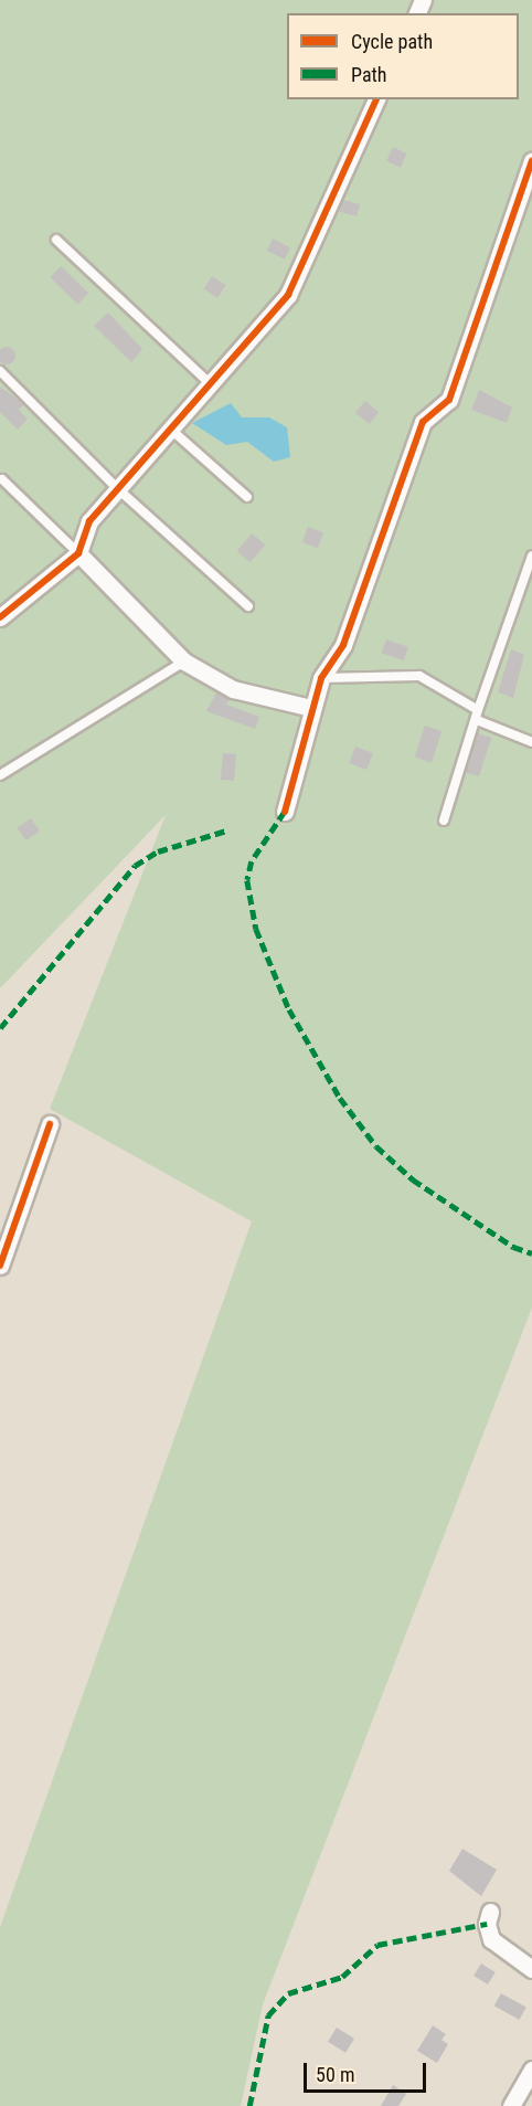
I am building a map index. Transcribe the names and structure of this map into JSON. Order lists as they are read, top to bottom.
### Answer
{
  "legend": ["Cycle path", "Path"],
  "scale_bar": "50 m"
}
